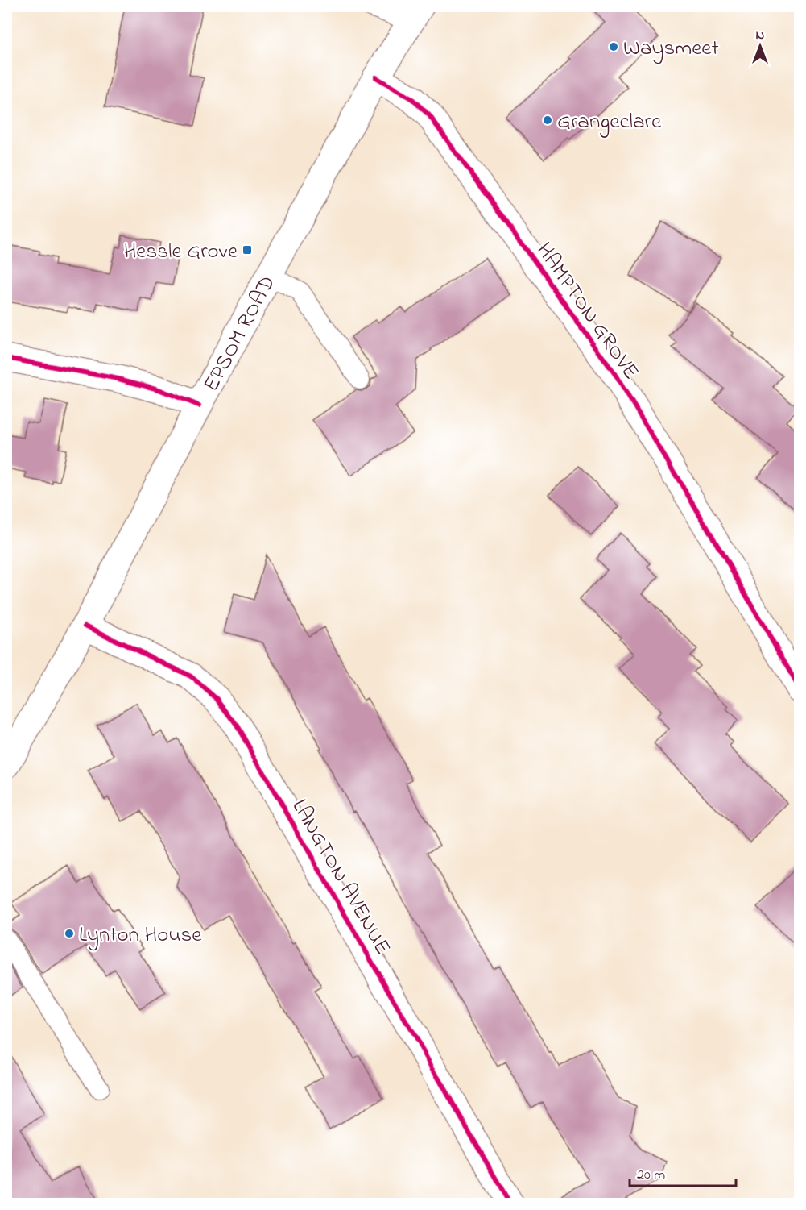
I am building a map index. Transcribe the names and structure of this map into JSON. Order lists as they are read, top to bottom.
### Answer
{
  "streets": {
    "main road": ["HAMPTON GROVE", "EPSOM ROAD", "LANGTON AVENUE"]
  },
  "crossings": [
    ["HAMPTON GROVE", "EPSOM ROAD"],
    ["EPSOM ROAD", "LANGTON AVENUE"]
  ],
  "places": {
    "other": ["Waysmeet", "Grangeclare", "Lynton House"],
    "transit": ["Hessle Grove"]
  },
  "scale_bar": "20 m",
  "north": "top"
}
